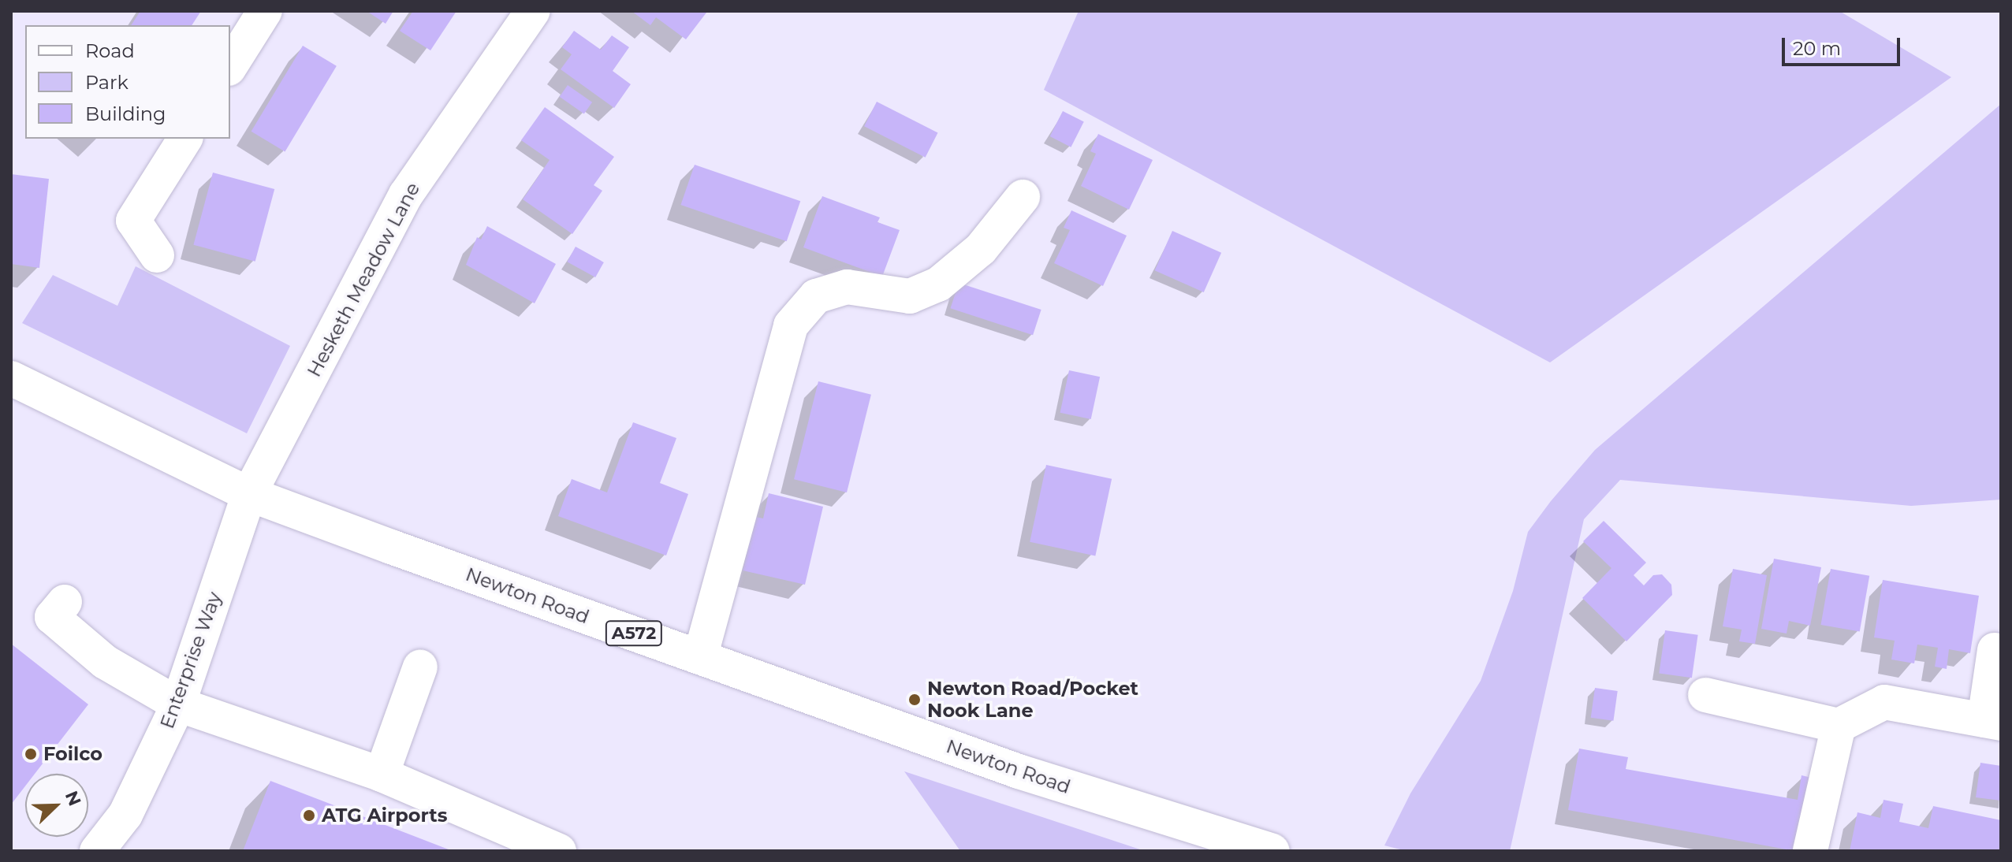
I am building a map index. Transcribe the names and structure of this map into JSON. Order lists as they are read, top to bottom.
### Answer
{
  "streets": {
    "street": [
      "Hesketh Meadow Lane",
      "Newton Road",
      "A572",
      "Enterprise Way"
    ]
  },
  "crossings": [
    ["Hesketh Meadow Lane", "Newton Road"],
    ["Hesketh Meadow Lane", "Enterprise Way"],
    ["Newton Road", "Enterprise Way"]
  ],
  "places": ["Newton Road/Pocket Nook Lane", "Foilco", "ATG Airports"],
  "legend": ["Road", "Park", "Building"],
  "scale_bar": "20 m",
  "north": "top right"
}
